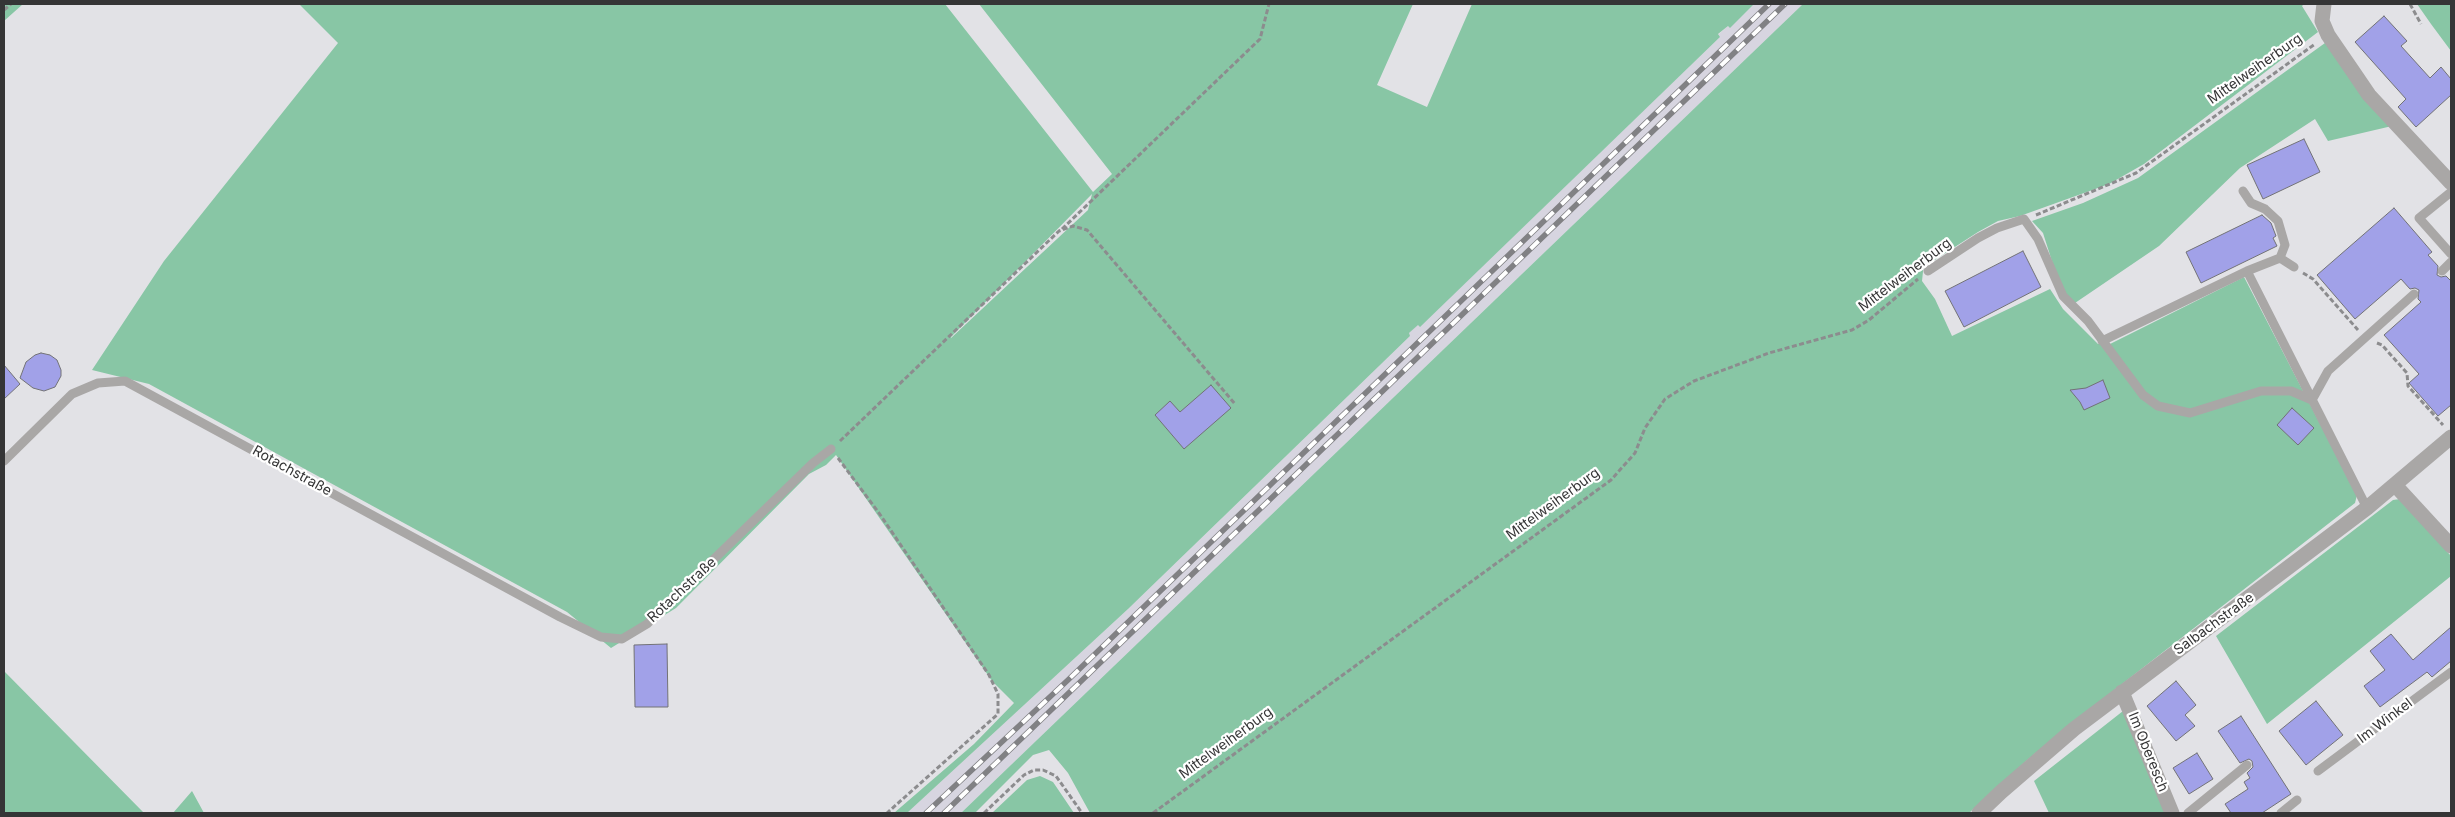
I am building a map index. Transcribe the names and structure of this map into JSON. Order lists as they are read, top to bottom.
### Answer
{
  "streets": {
    "street": ["Salbachstraße", "Im Oberesch"],
    "lane": ["Mittelweiherburg", "Rotachstraße", "Im Winkel"]
  },
  "crossings": [
    ["Salbachstraße", "Im Oberesch"]
  ]
}
